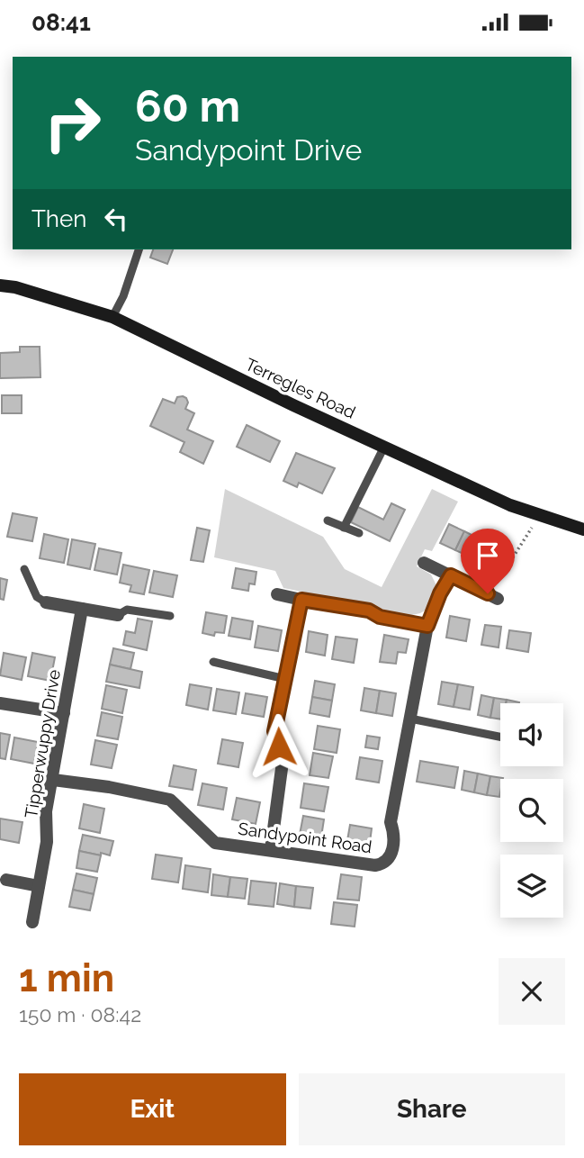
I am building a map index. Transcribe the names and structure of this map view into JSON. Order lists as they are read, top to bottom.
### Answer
{
  "streets": {
    "street": ["Terregles Road", "Tipperwuppy Drive", "Sandypoint Road"]
  },
  "crossings": [
    ["Tipperwuppy Drive", "Sandypoint Road"]
  ],
  "page": {
    "status": "08:41",
    "turn": ["60 m", "Sandypoint Drive"],
    "then": "Then",
    "heading": ["1 min", "150 m · 08:42"],
    "buttons": ["Exit", "Share"]
  }
}
